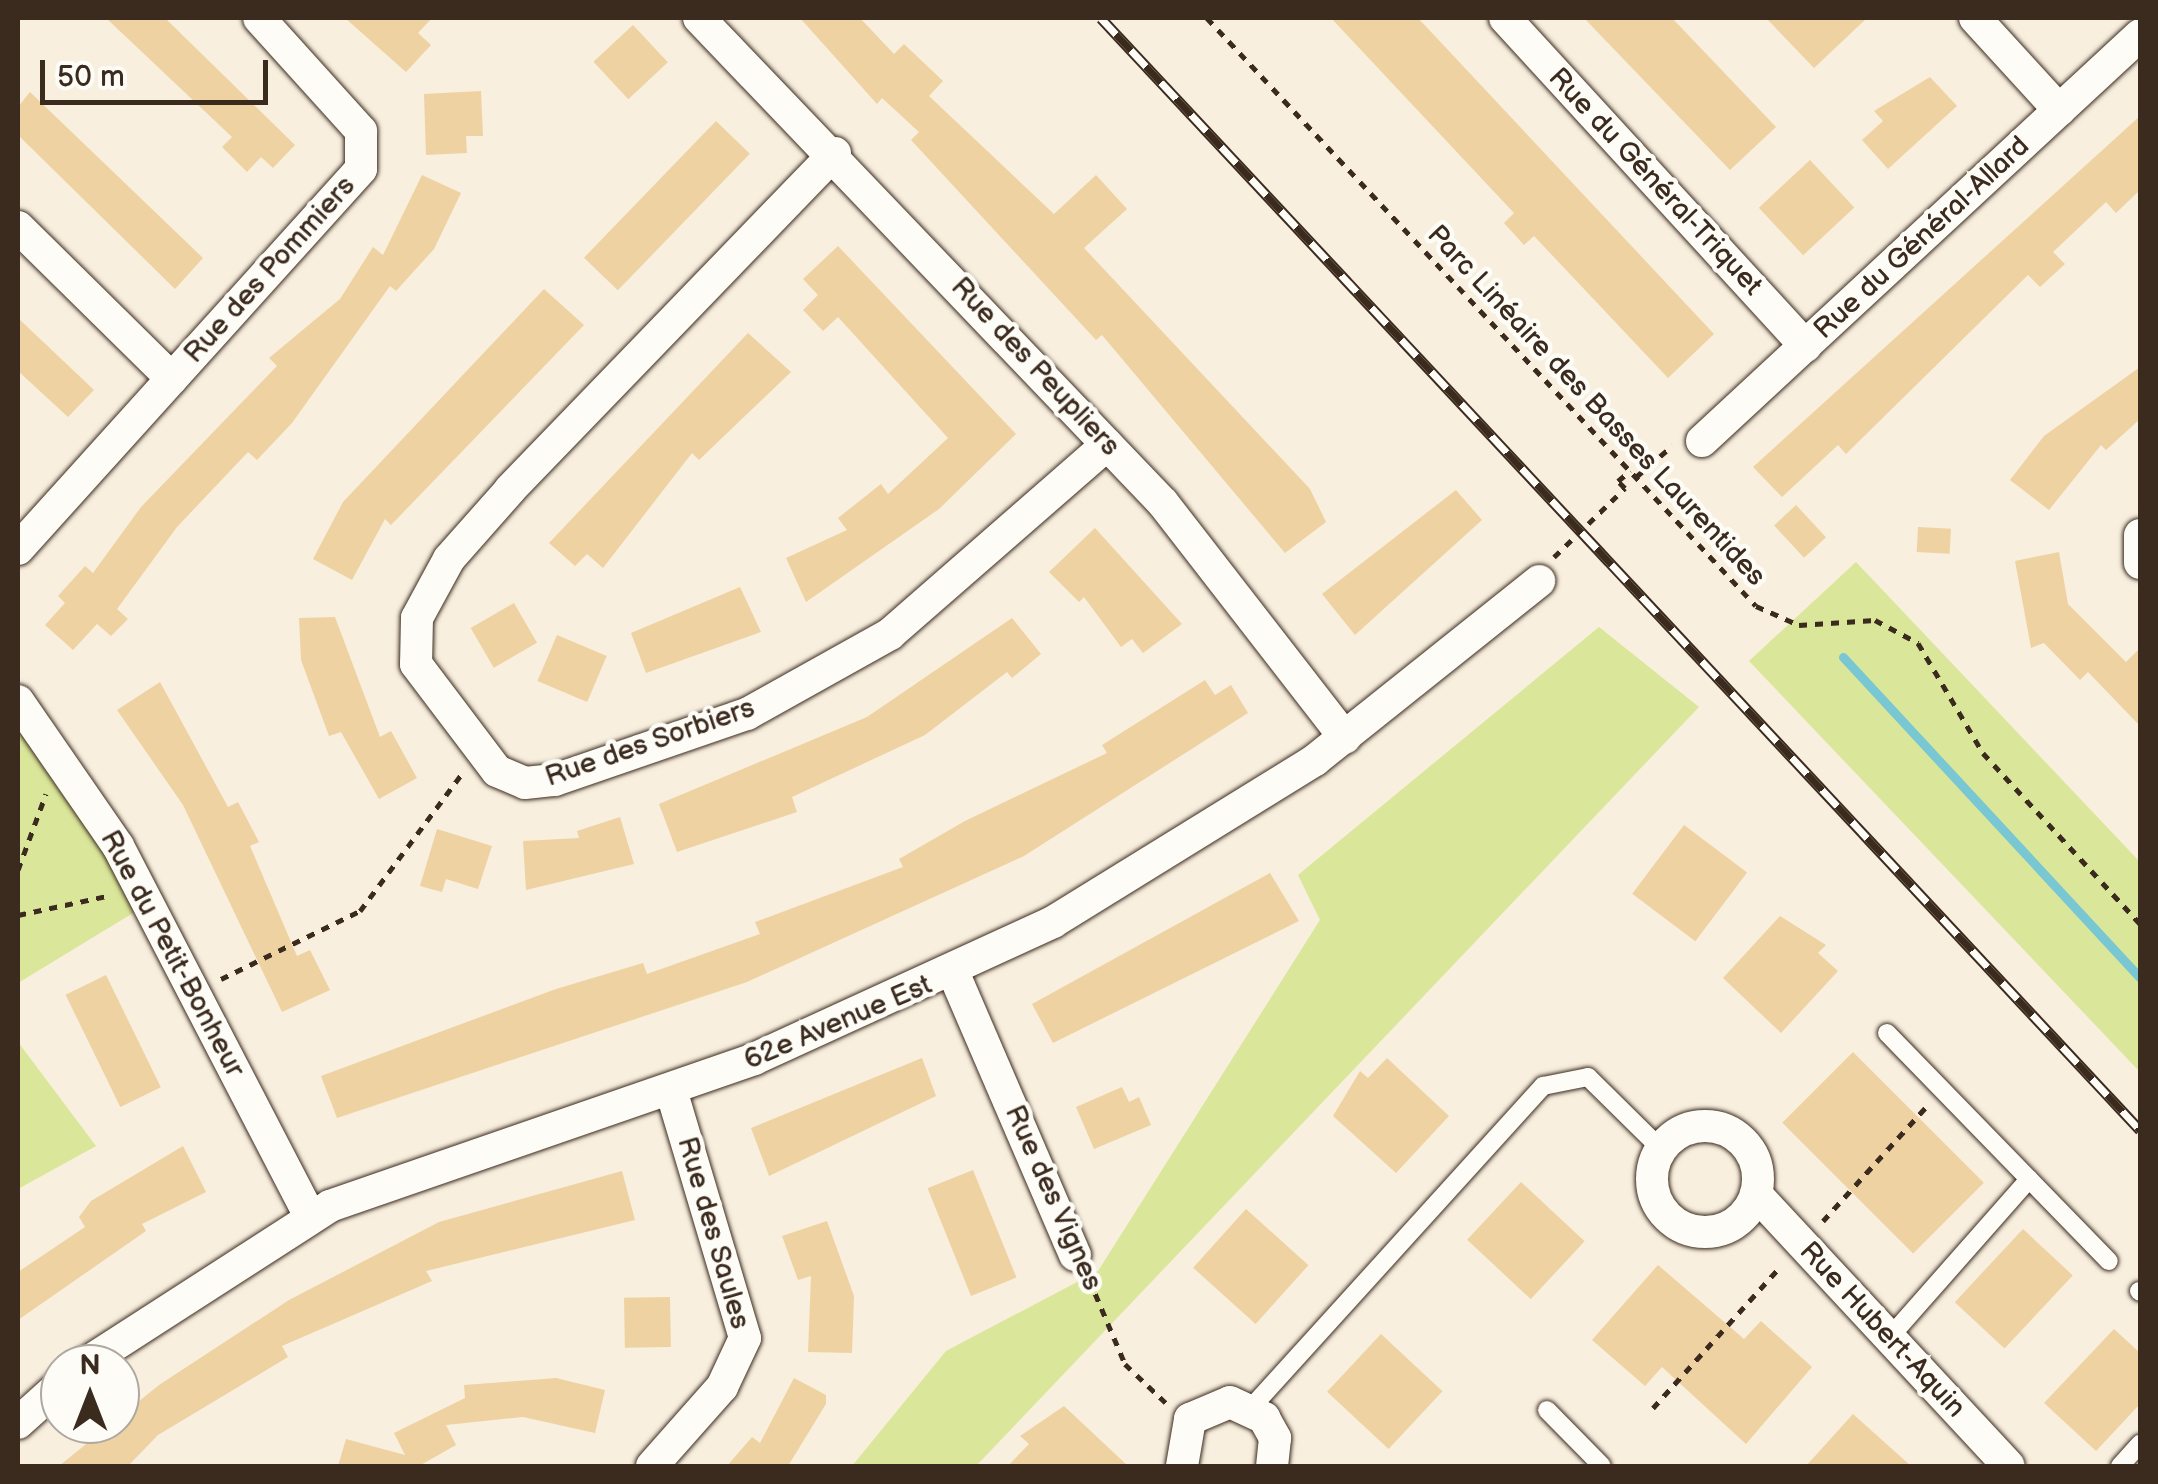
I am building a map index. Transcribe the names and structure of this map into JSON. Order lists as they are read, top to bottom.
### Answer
{
  "streets": {
    "street": [
      "Rue du Général-Triquet",
      "Rue du Général-Allard",
      "Rue des Pommiers",
      "Rue des Peupliers",
      "Rue des Sorbiers",
      "Rue du Petit-Bonheur",
      "62e Avenue Est",
      "Rue des Vignes",
      "Rue des Saules",
      "Rue Hubert-Aquin"
    ],
    "path": ["Parc Linéaire des Basses Laurentides"]
  },
  "crossings": [
    ["Rue du Général-Triquet", "Rue du Général-Allard"],
    ["Rue des Peupliers", "Rue des Sorbiers"],
    ["Rue des Peupliers", "62e Avenue Est"],
    ["Rue du Petit-Bonheur", "62e Avenue Est"],
    ["62e Avenue Est", "Rue des Vignes"],
    ["62e Avenue Est", "Rue des Saules"]
  ],
  "scale_bar": "50 m",
  "north": "top"
}
